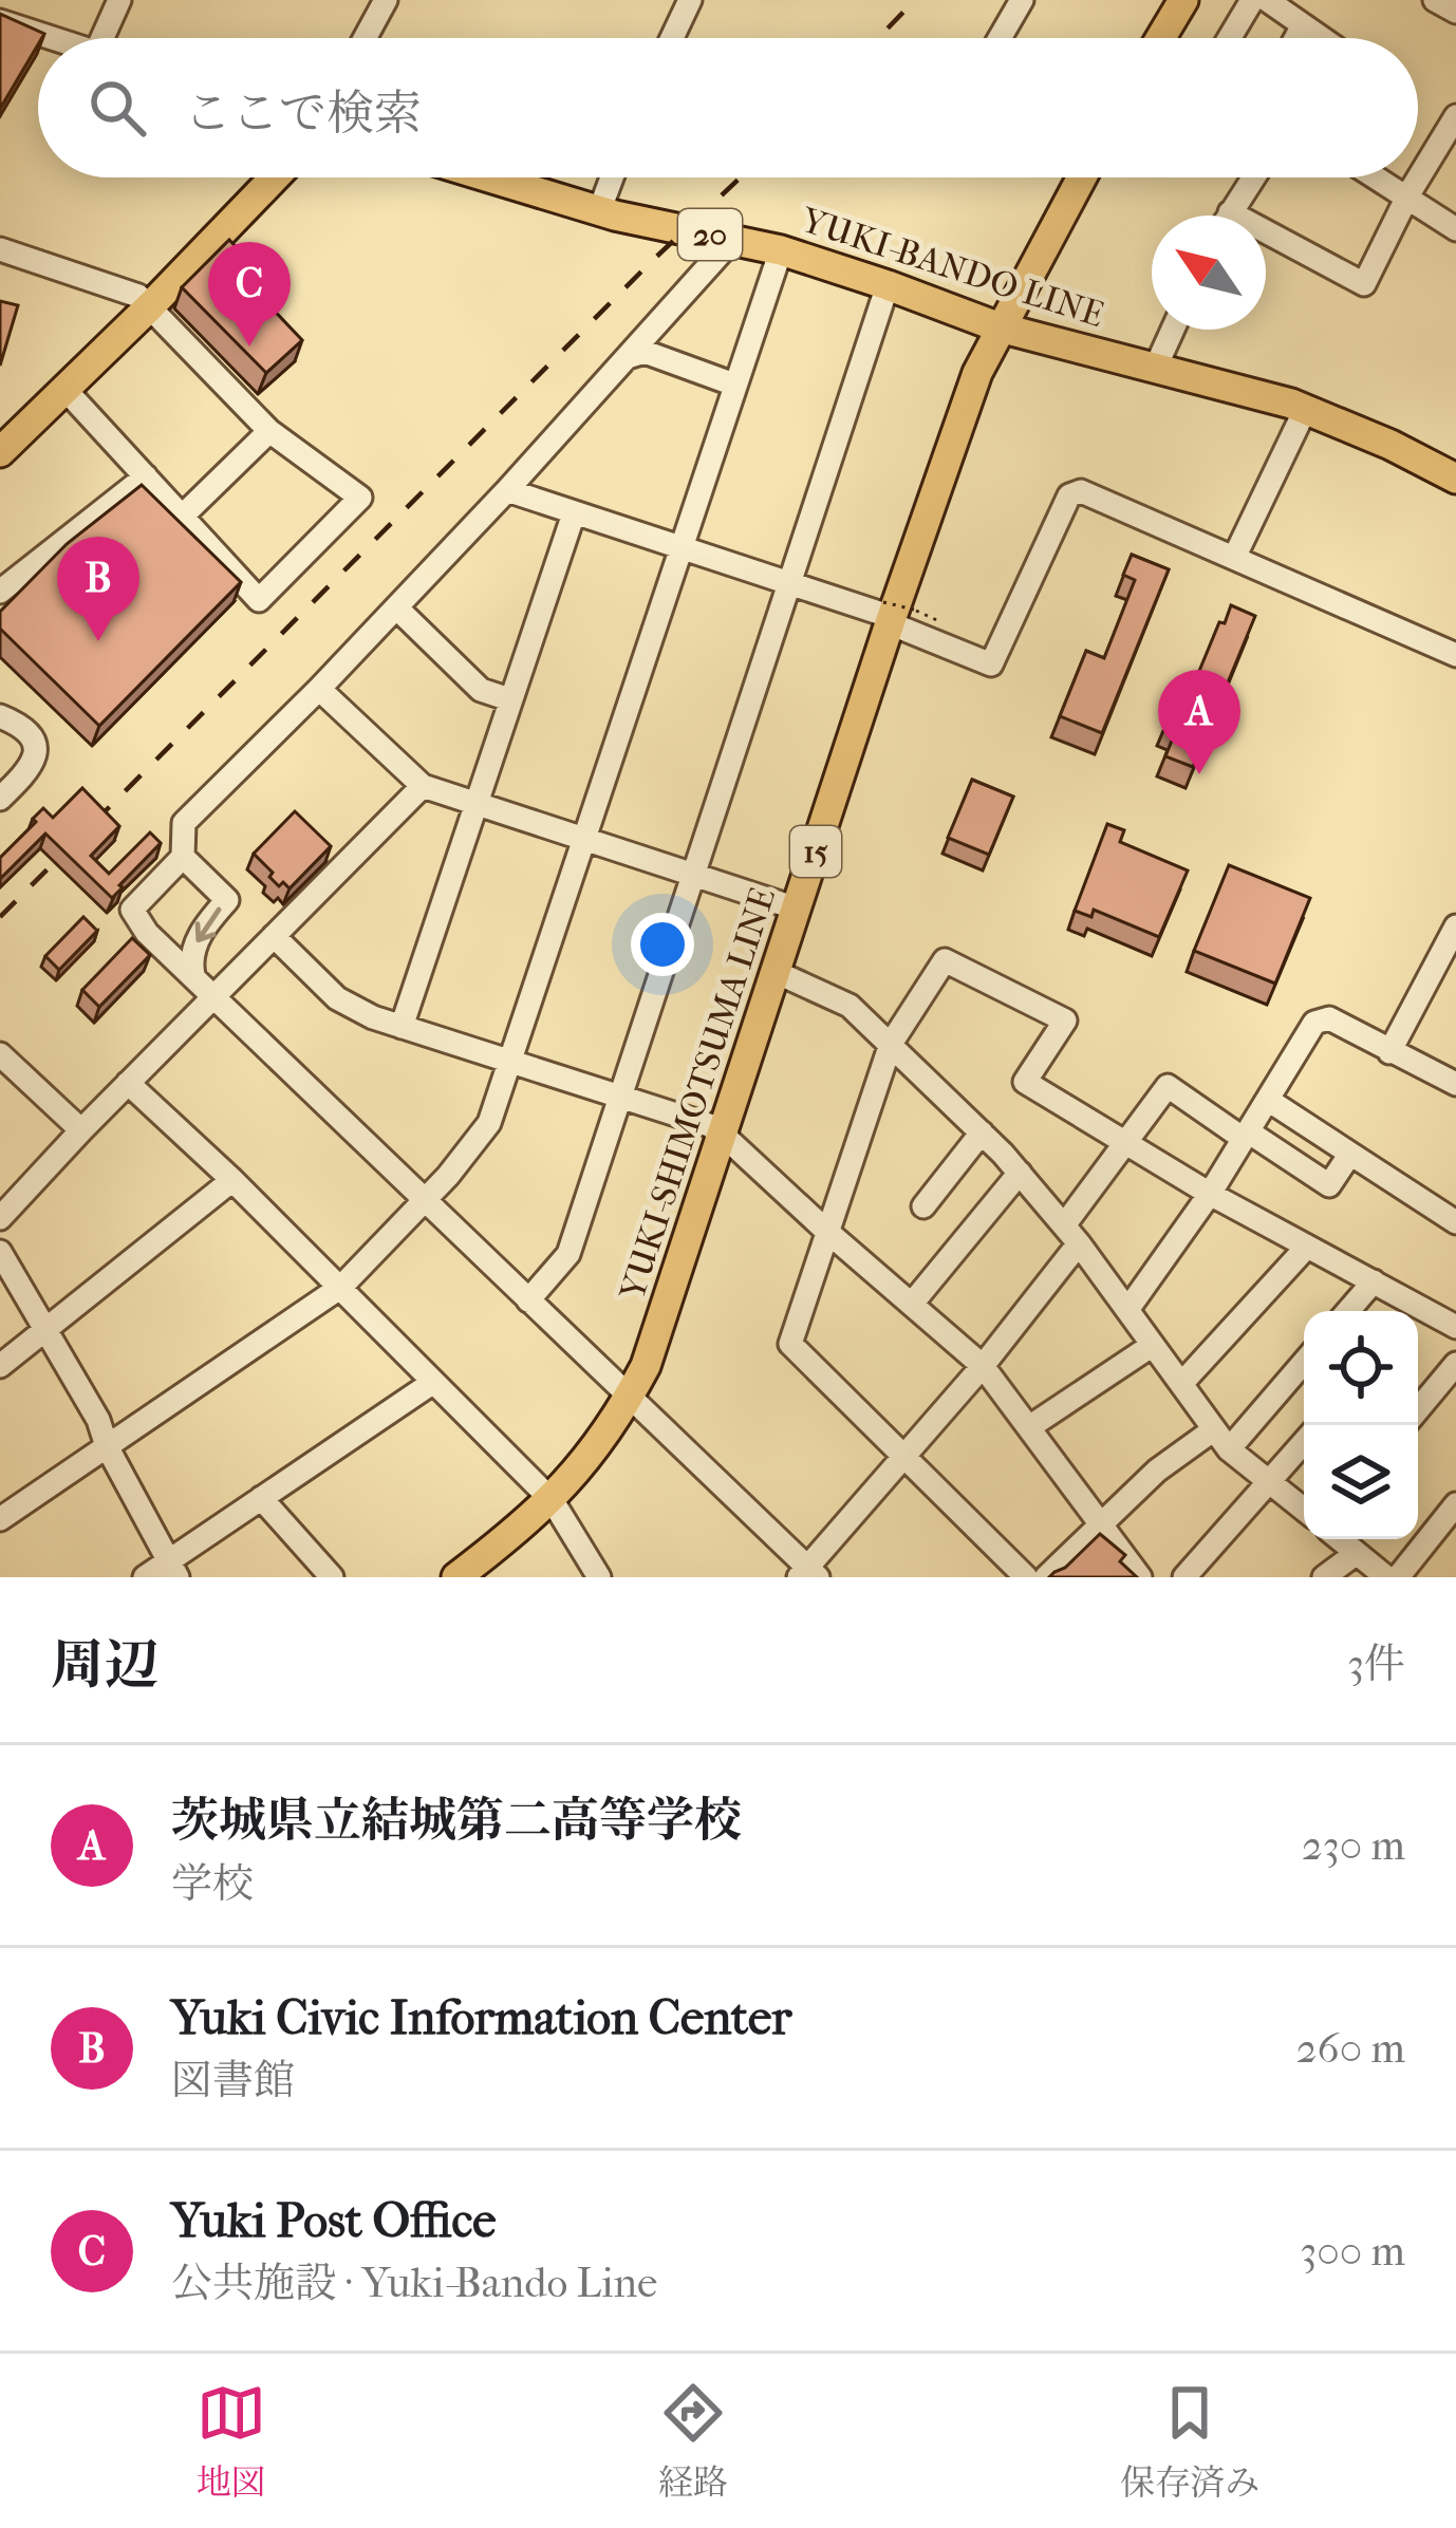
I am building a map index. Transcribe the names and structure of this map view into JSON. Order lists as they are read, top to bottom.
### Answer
{
  "streets": {
    "main road": [
      "20",
      "YUKI-BANDO LINE",
      "15",
      "YUKI-SHIMOTSUMA LINE"
    ]
  },
  "crossings": [
    ["YUKI-BANDO LINE", "YUKI-SHIMOTSUMA LINE"]
  ],
  "north": "top left",
  "page": {
    "search": "ここで検索",
    "pins": ["C", "B", "A"],
    "heading": ["周辺", "3件"],
    "list": [
      {
        "mark": "A",
        "name": "茨城県立結城第二高等学校",
        "note": "学校",
        "value": "230 m"
      },
      {
        "mark": "B",
        "name": "Yuki Civic Information Center",
        "note": "図書館",
        "value": "260 m"
      },
      {
        "mark": "C",
        "name": "Yuki Post Office",
        "note": "公共施設 · Yuki-Bando Line",
        "value": "300 m"
      }
    ],
    "nav": ["地図", "経路", "保存済み"]
  }
}
